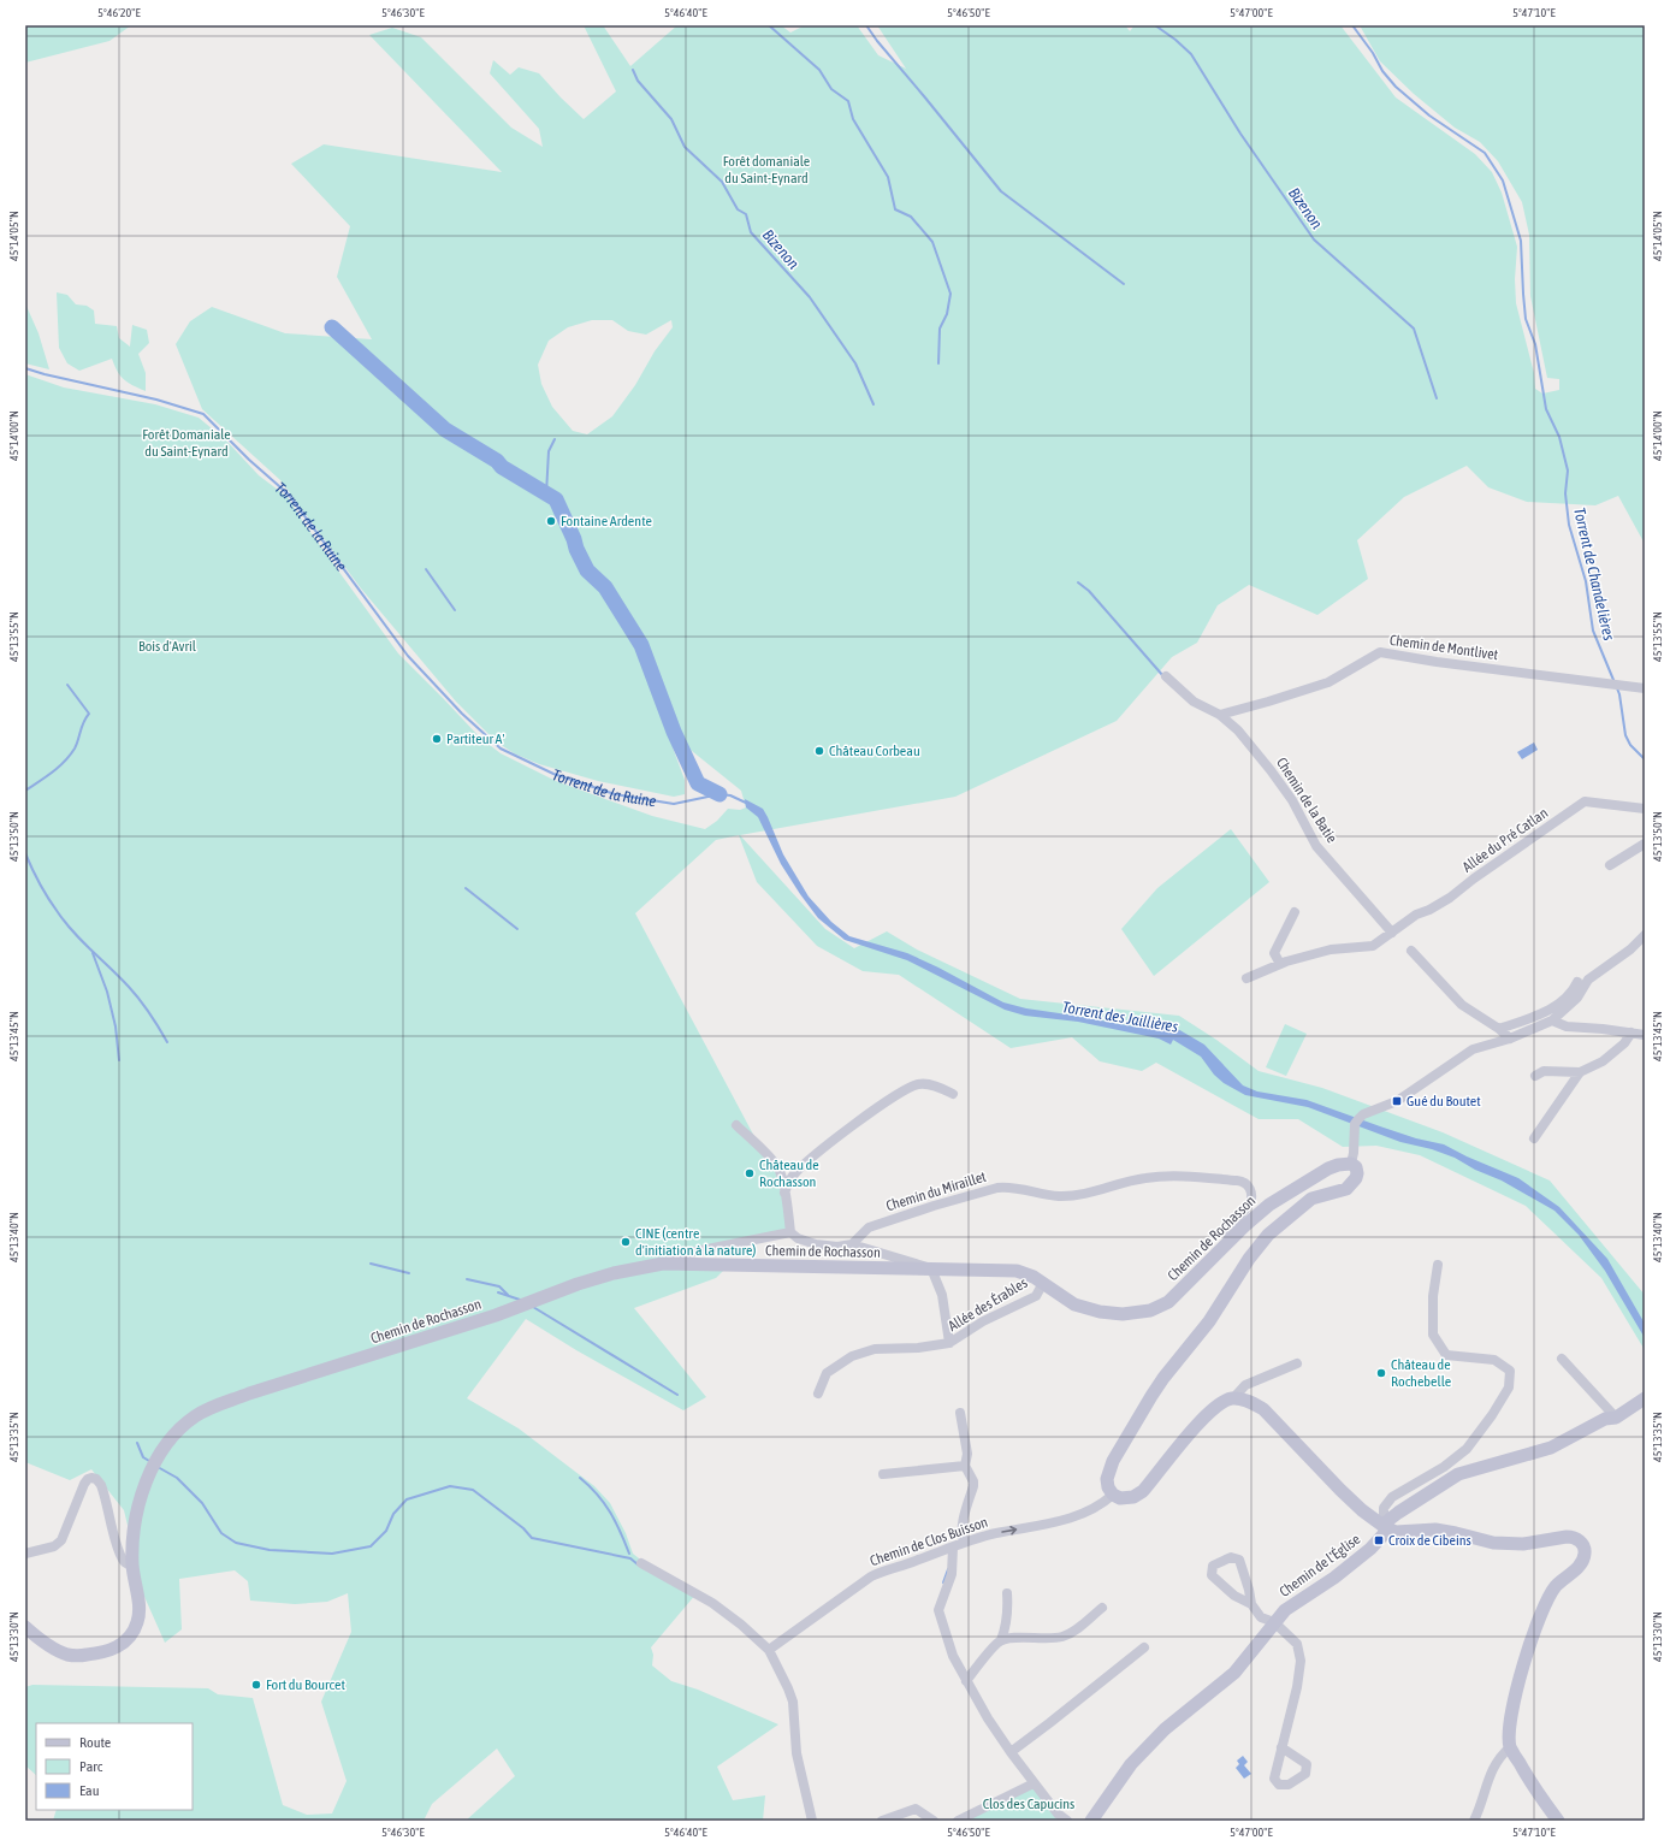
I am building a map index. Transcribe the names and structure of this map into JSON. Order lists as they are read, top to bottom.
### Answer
{
  "streets": {
    "street": [
      "Chemin de Montlivet",
      "Chemin de la Batie",
      "Allée du Pré Catlan",
      "Chemin du Miraillet",
      "Chemin de Rochasson",
      "Allée des Érables",
      "Chemin de Clos Buisson",
      "Chemin de l'Église"
    ]
  },
  "crossings": [
    ["Chemin de Montlivet", "Chemin de la Batie"],
    ["Chemin de la Batie", "Allée du Pré Catlan"],
    ["Chemin du Miraillet", "Chemin de Rochasson"],
    ["Chemin de Rochasson", "Allée des Érables"]
  ],
  "one_way": ["Chemin de Clos Buisson"],
  "water": [
    "Bizenon",
    "Torrent de la Ruine",
    "Torrent de Chandelières",
    "Torrent des Jaillières"
  ],
  "parks": [
    "Forêt domaniale du Saint-Eynard",
    "Forêt Domaniale du Saint-Eynard",
    "Bois d'Avril",
    "Clos des Capucins"
  ],
  "places": {
    "other": [
      "Fontaine Ardente",
      "Partiteur A'",
      "Château Corbeau",
      "Château de Rochasson",
      "CINE (centre d'initiation à la nature)",
      "Château de Rochebelle",
      "Fort du Bourcet"
    ],
    "transit": ["Gué du Boutet", "Croix de Cibeins"]
  },
  "legend": ["Route", "Parc", "Eau"],
  "coordinates": [
    "5°46'20\"E",
    "5°46'30\"E",
    "5°46'40\"E",
    "5°46'50\"E",
    "5°47'00\"E",
    "5°47'10\"E",
    "45°14'05\"N",
    "45°14'00\"N",
    "45°13'55\"N",
    "45°13'50\"N",
    "45°13'45\"N",
    "45°13'40\"N",
    "45°13'35\"N",
    "45°13'30\"N"
  ]
}
